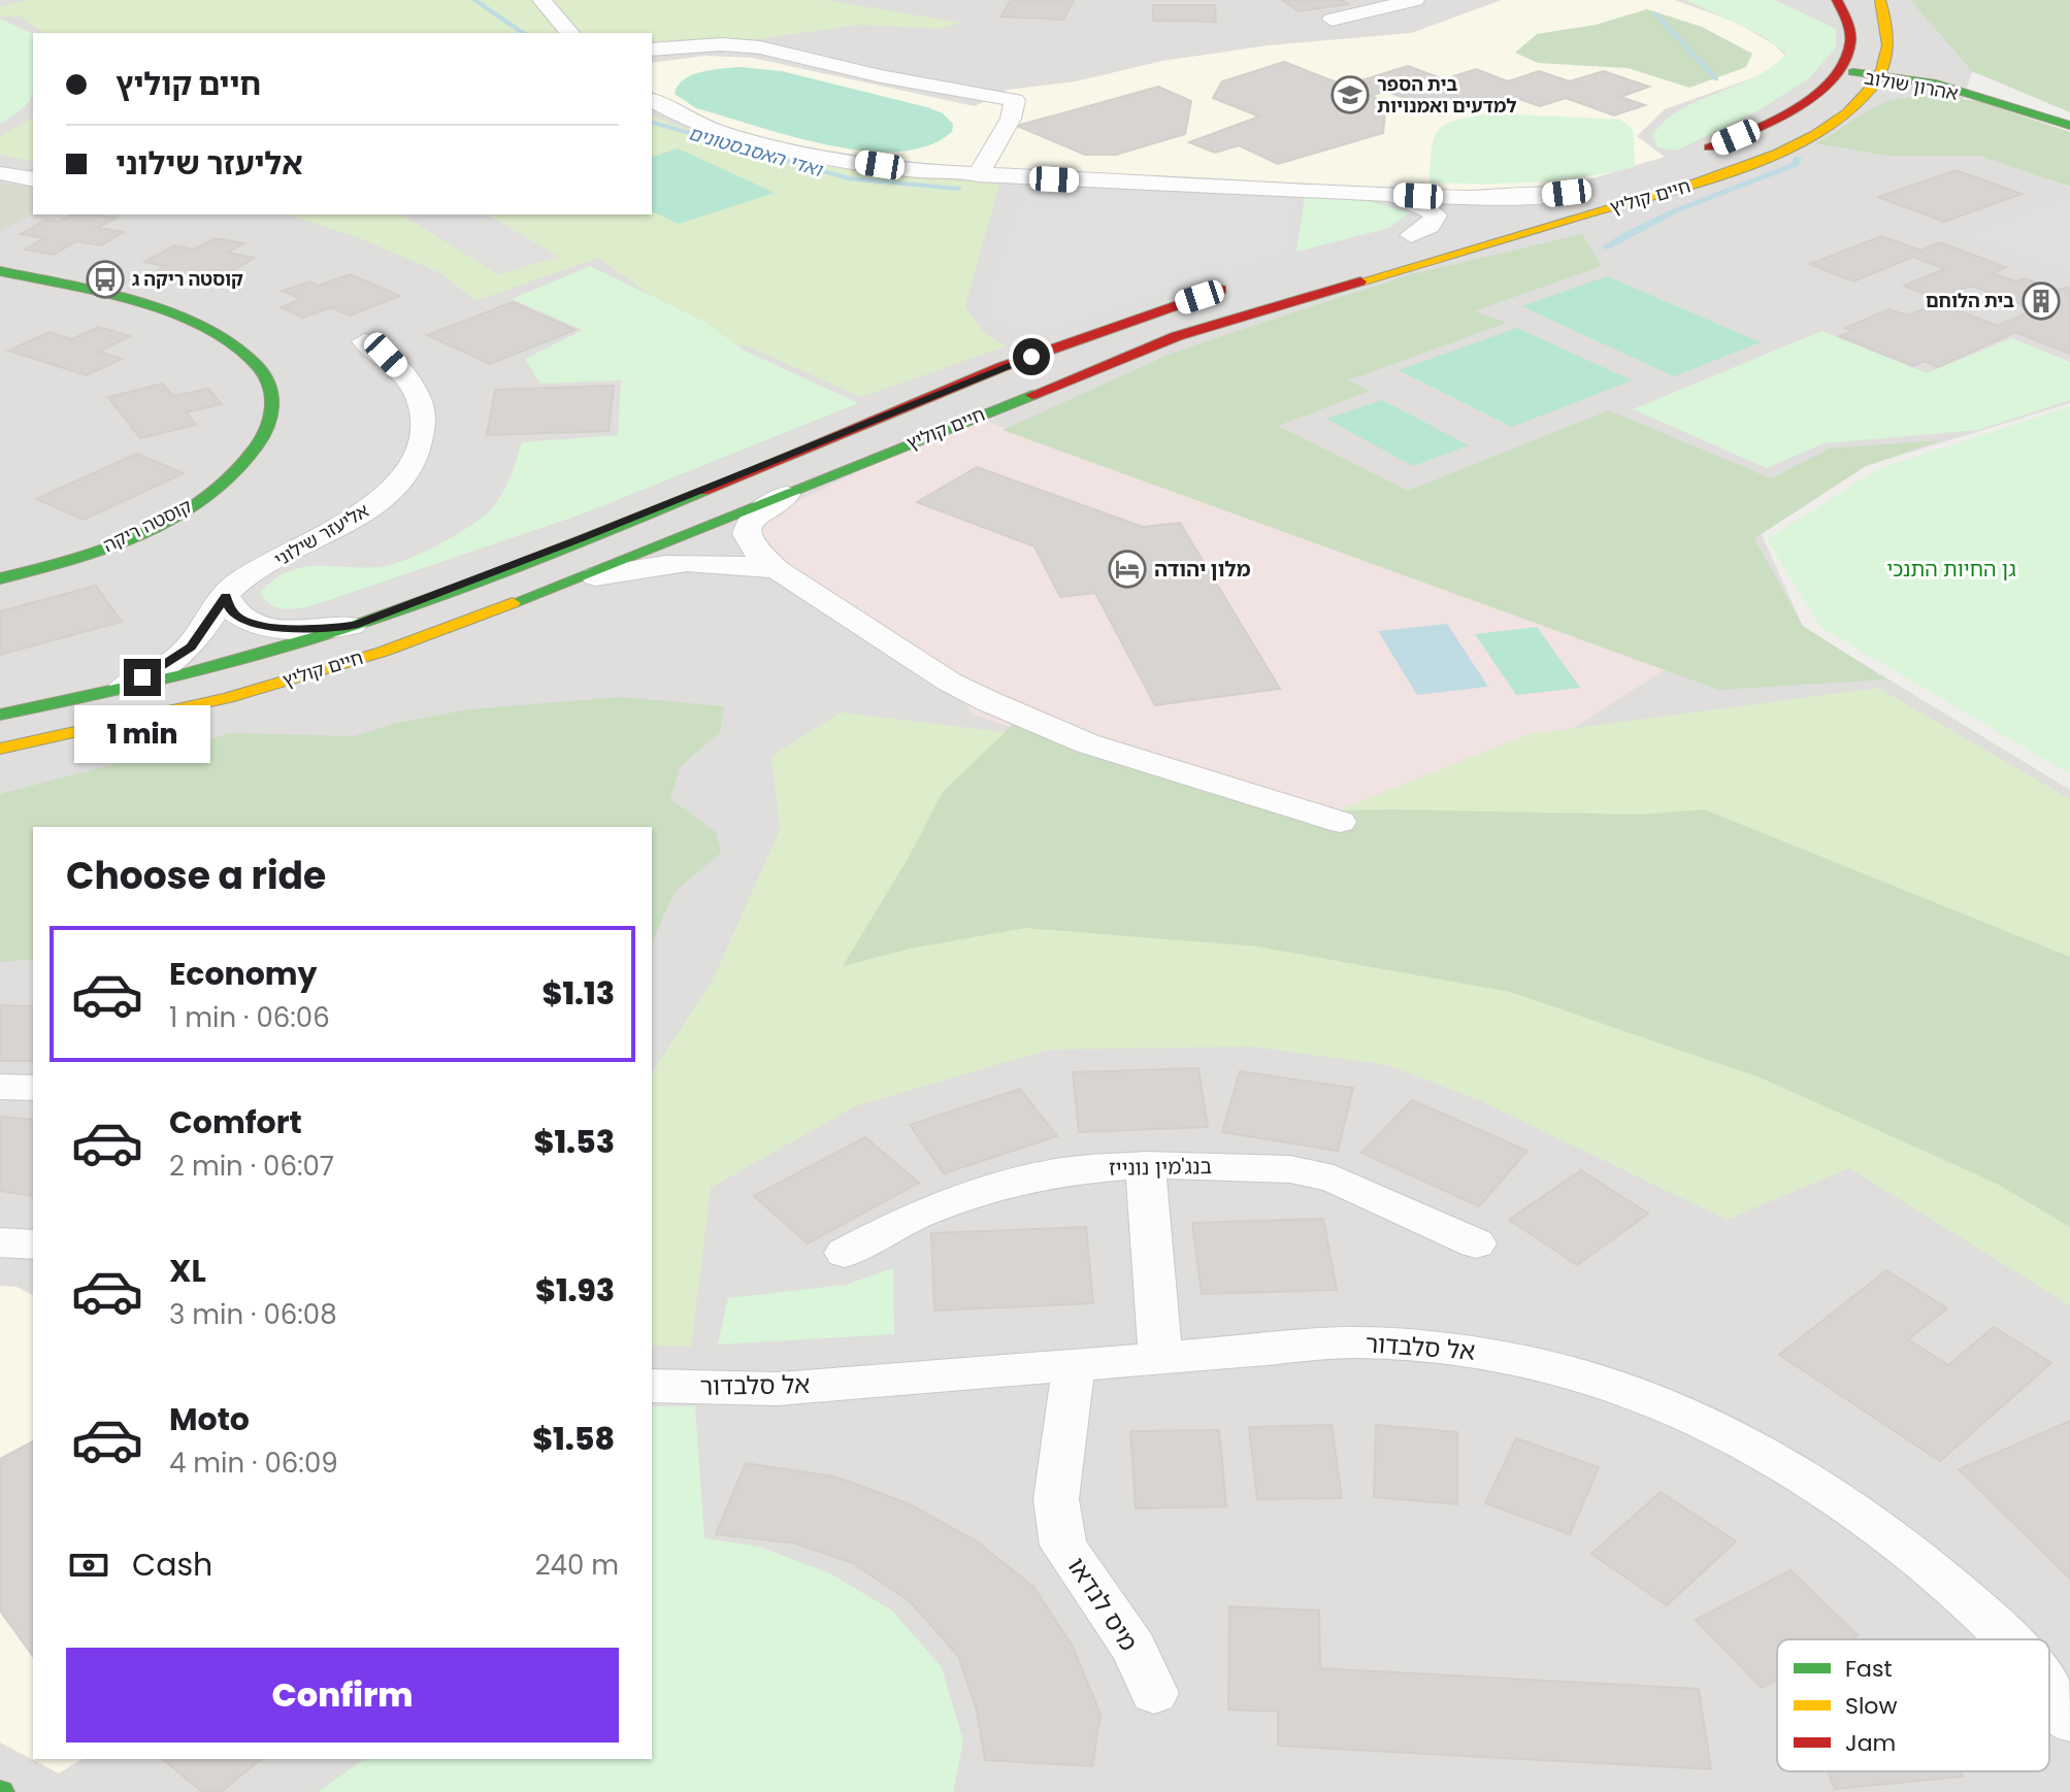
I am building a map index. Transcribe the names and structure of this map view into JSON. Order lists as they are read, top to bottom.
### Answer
{
  "streets": {
    "main road": ["אהרון שולוב", "חיים קוליץ", "קוסטה ריקה"],
    "street": [
      "אליעזר שילוני",
      "בנג'מין נונייז",
      "אל סלבדור",
      "מיס לנדאו"
    ]
  },
  "crossings": [
    ["אהרון שולוב", "חיים קוליץ"],
    ["חיים קוליץ", "אליעזר שילוני"],
    ["אל סלבדור", "מיס לנדאו"]
  ],
  "water": ["ואדי האסבסטונים"],
  "parks": ["גן החיות התנכי"],
  "places": {
    "school or university": ["בית הספר למדעים ואמנויות"],
    "bus stop": ["קוסטה ריקה ג"],
    "building": ["בית הלוחם"],
    "hotel": ["מלון יהודה"]
  },
  "legend": ["Fast", "Slow", "Jam"],
  "page": {
    "banner": ["חיים קוליץ", "אליעזר שילוני"],
    "bubble": "1 min",
    "heading": "Choose a ride",
    "list": [
      {
        "name": "Economy",
        "note": "1 min · 06:06",
        "value": "$1.13"
      },
      {
        "name": "Comfort",
        "note": "2 min · 06:07",
        "value": "$1.53"
      },
      {
        "name": "XL",
        "note": "3 min · 06:08",
        "value": "$1.93"
      },
      {
        "name": "Moto",
        "note": "4 min · 06:09",
        "value": "$1.58"
      }
    ],
    "pay": ["Cash", "240 m"],
    "buttons": "Confirm"
  }
}
